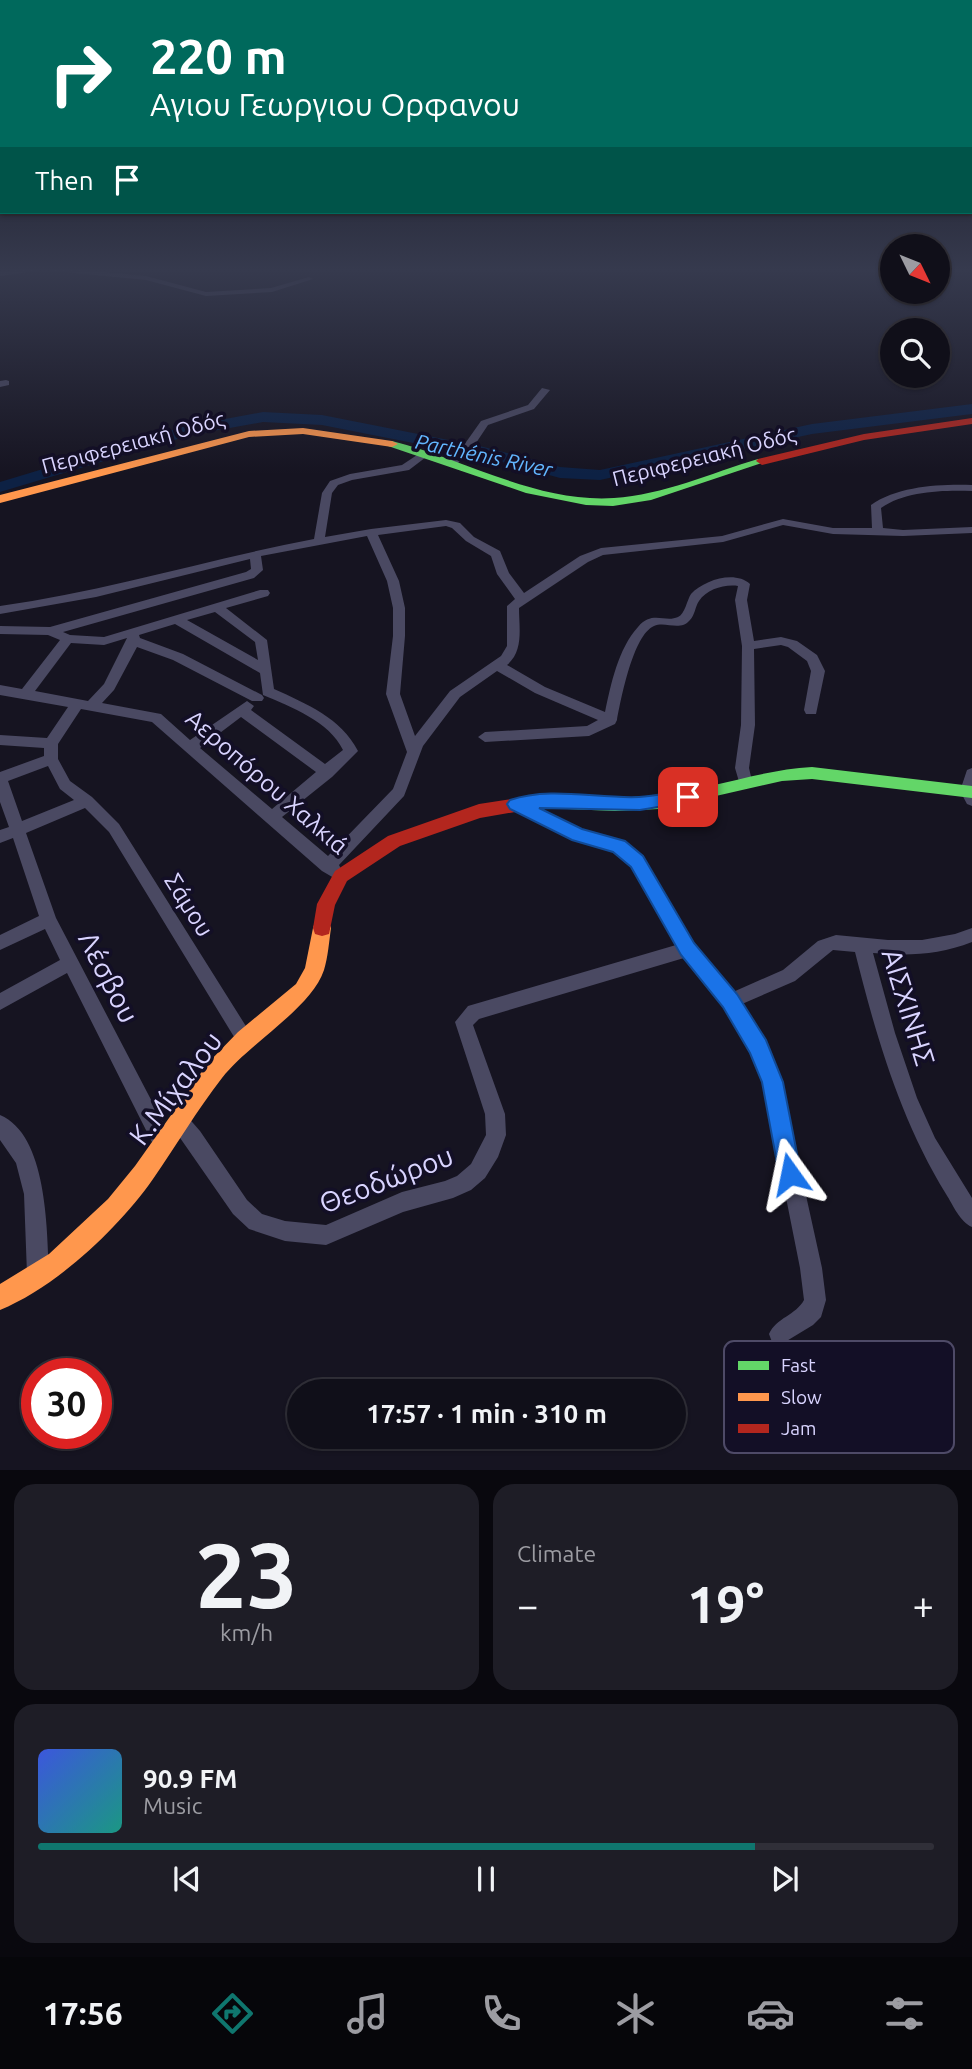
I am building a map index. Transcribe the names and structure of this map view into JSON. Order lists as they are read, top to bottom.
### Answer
{
  "streets": {
    "main road": ["Περιφερειακή Οδός", "Κ.Μίχαλου"],
    "street": [
      "Αεροπόρου Χαλκιά",
      "Σάμου",
      "Λέσβου",
      "ΑΙΣΧΙΝΗΣ",
      "Θεοδώρου"
    ]
  },
  "crossings": [
    ["Αεροπόρου Χαλκιά", "Κ.Μίχαλου"],
    ["Σάμου", "Κ.Μίχαλου"],
    ["Λέσβου", "Κ.Μίχαλου"],
    ["Κ.Μίχαλου", "Θεοδώρου"]
  ],
  "water": ["Parthénis River"],
  "legend": ["Fast", "Slow", "Jam"],
  "north": "bottom right",
  "page": {
    "turn": ["220 m", "Αγιου Γεωργιου Ορφανου"],
    "then": "Then",
    "limit": "30",
    "trip": "17:57 · 1 min · 310 m",
    "tile": [
      ["23", "km/h"],
      "Climate"
    ],
    "heat": ["−", "19°", "+"],
    "song": ["90.9 FM", "Music"],
    "tabs": "17:56"
  }
}
